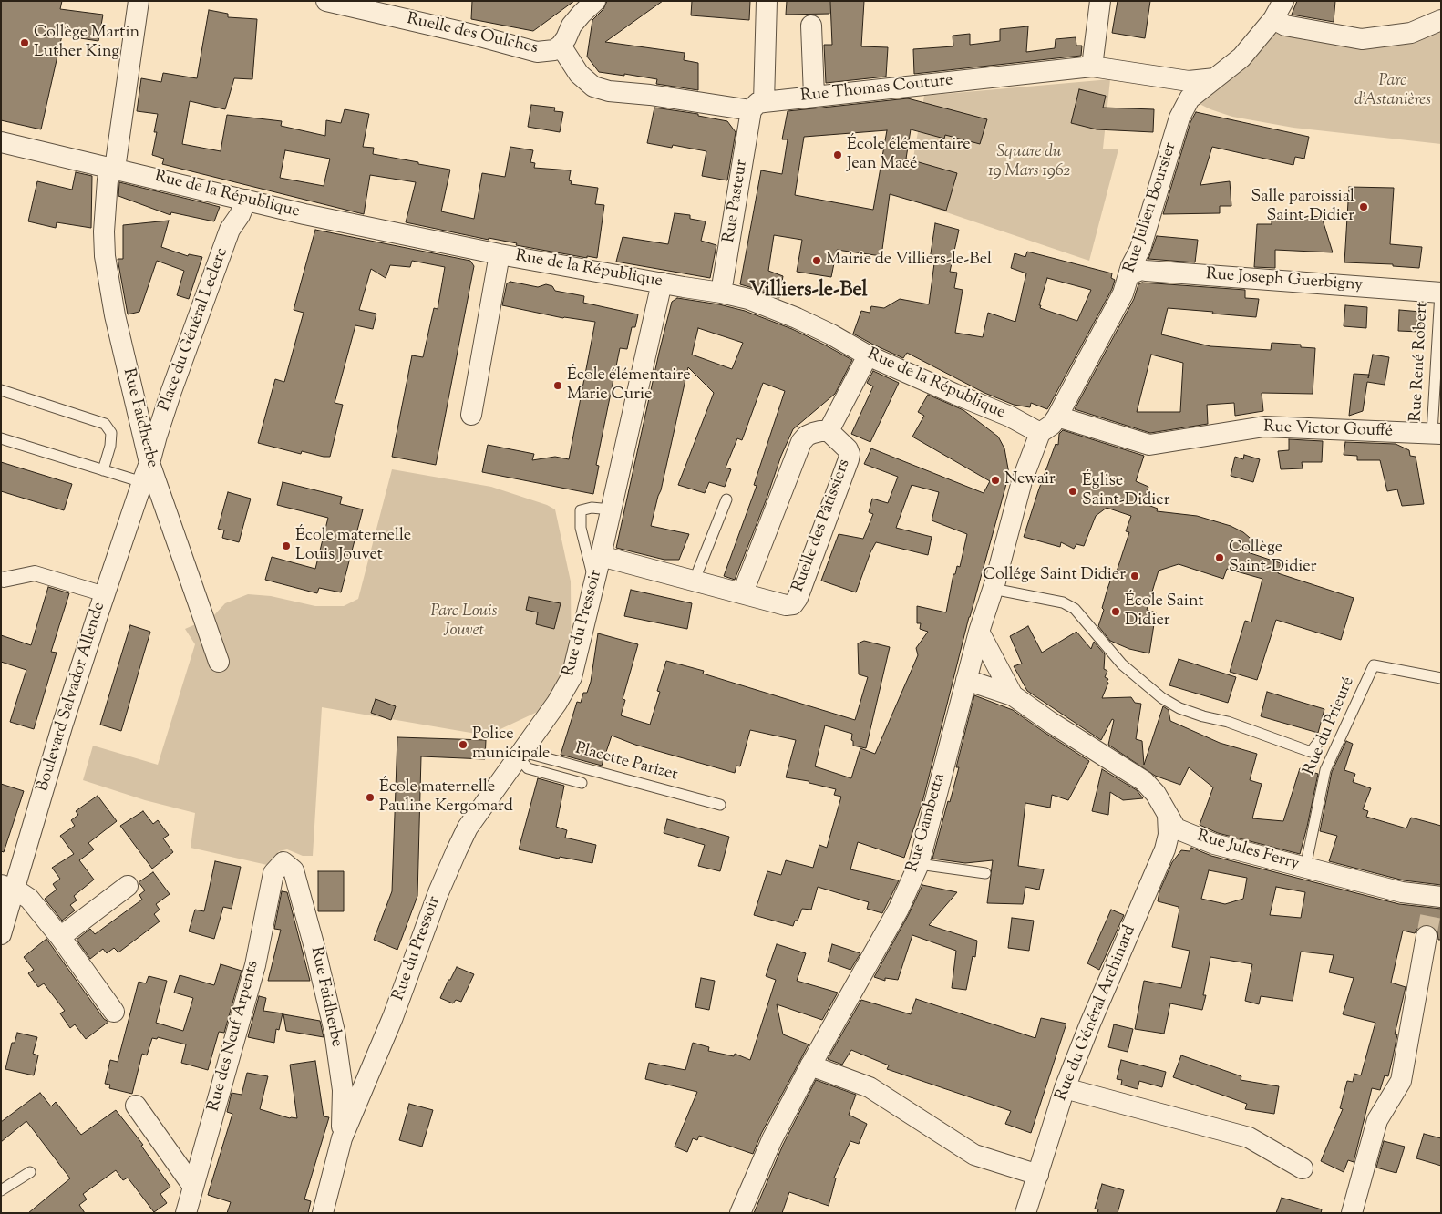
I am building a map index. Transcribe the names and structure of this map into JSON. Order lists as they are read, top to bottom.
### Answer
{
  "streets": {
    "street": [
      "Ruelle des Oulches",
      "Rue Thomas Couture",
      "Rue de la République",
      "Rue Pasteur",
      "Rue Julien Boursier",
      "Rue Joseph Guerbigny",
      "Place du Général Leclerc",
      "Rue Faidherbe",
      "Rue Victor Gouffé",
      "Ruelle des Pâtissiers",
      "Rue du Pressoir",
      "Boulevard Salvador Allende",
      "Rue Gambetta",
      "Rue Jules Ferry",
      "Rue du Général Archinard",
      "Rue des Neuf Arpents"
    ],
    "lane": ["Rue René Robert", "Rue du Prieuré", "Placette Parizet"]
  },
  "crossings": [
    ["Ruelle des Oulches", "Rue Thomas Couture"],
    ["Rue Thomas Couture", "Rue Pasteur"],
    ["Rue Thomas Couture", "Rue Julien Boursier"],
    ["Rue de la République", "Rue Pasteur"],
    ["Rue de la République", "Rue Julien Boursier"],
    ["Rue de la République", "Place du Général Leclerc"],
    ["Rue de la République", "Rue Faidherbe"],
    ["Rue de la République", "Rue du Pressoir"],
    ["Rue de la République", "Rue Gambetta"],
    ["Rue Julien Boursier", "Rue Joseph Guerbigny"],
    ["Rue Julien Boursier", "Rue Victor Gouffé"],
    ["Rue Julien Boursier", "Rue Gambetta"],
    ["Rue Joseph Guerbigny", "Rue René Robert"],
    ["Place du Général Leclerc", "Rue Faidherbe"],
    ["Place du Général Leclerc", "Boulevard Salvador Allende"],
    ["Rue René Robert", "Rue Victor Gouffé"],
    ["Rue Faidherbe", "Rue du Pressoir"],
    ["Rue Faidherbe", "Boulevard Salvador Allende"],
    ["Rue Faidherbe", "Rue des Neuf Arpents"],
    ["Ruelle des Pâtissiers", "Rue du Pressoir"],
    ["Rue du Pressoir", "Placette Parizet"],
    ["Rue du Prieuré", "Rue Jules Ferry"],
    ["Rue Gambetta", "Rue Jules Ferry"],
    ["Rue Jules Ferry", "Rue du Général Archinard"]
  ],
  "districts": ["Villiers-le-Bel"],
  "parks": ["Parc d'Astanières", "Square du 19 Mars 1962", "Parc Louis Jouvet"],
  "places": [
    "Collège Martin Luther King",
    "École élémentaire Jean Macé",
    "Salle paroissial Saint-Didier",
    "Mairie de Villiers-le-Bel",
    "École élémentaire Marie Curie",
    "Newair",
    "Église Saint-Didier",
    "École maternelle Louis Jouvet",
    "Collège Saint-Didier",
    "Collége Saint Didier",
    "École Saint Didier",
    "Police municipale",
    "École maternelle Pauline Kergomard"
  ]
}
